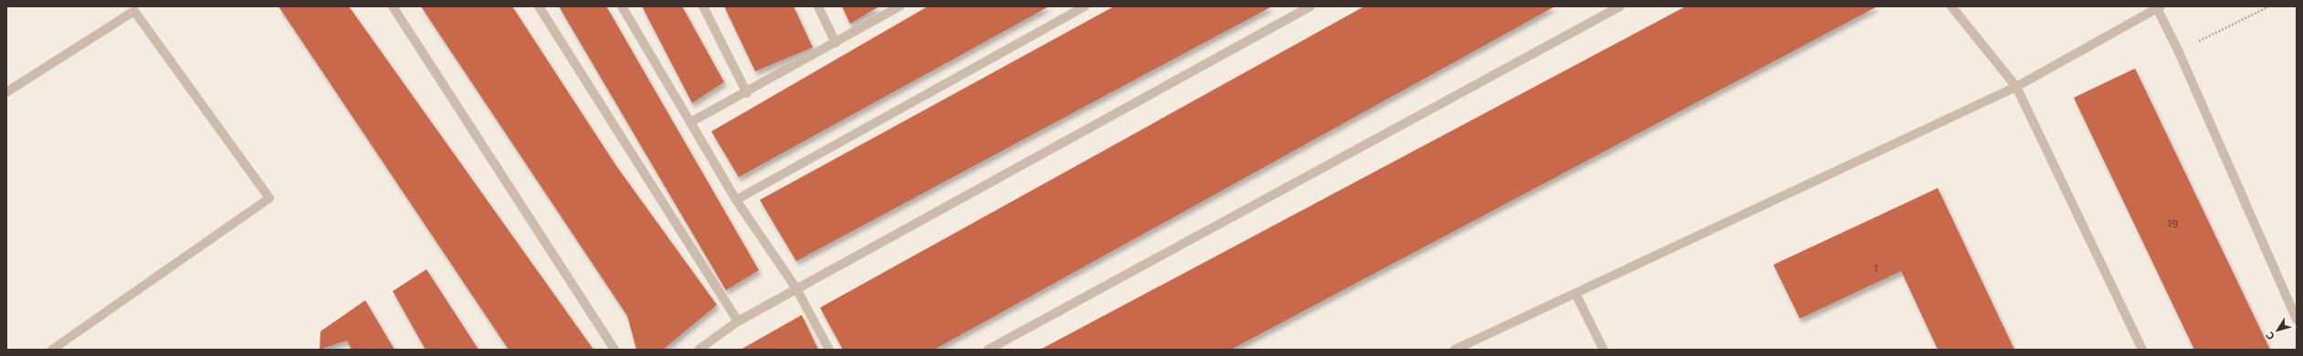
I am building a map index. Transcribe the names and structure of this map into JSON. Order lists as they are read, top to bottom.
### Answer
{
  "house_numbers": ["19", "1"],
  "north": "bottom left"
}
